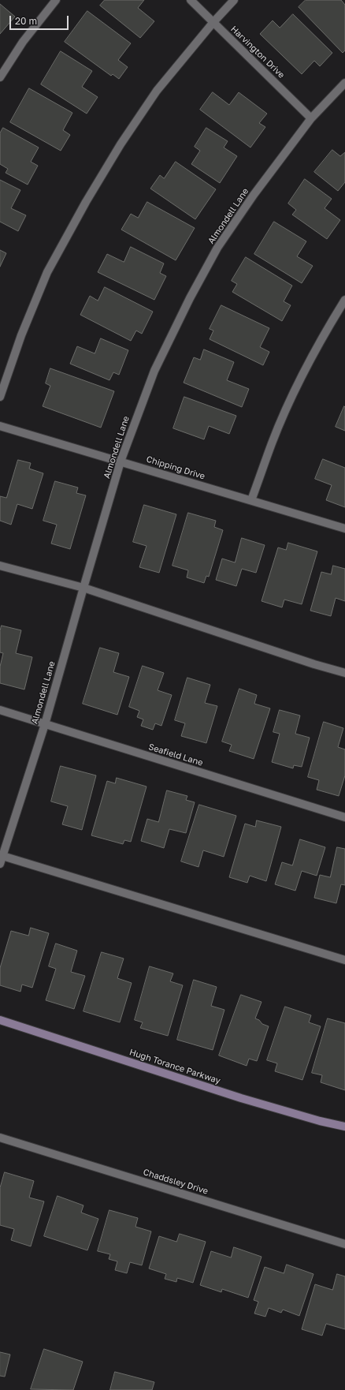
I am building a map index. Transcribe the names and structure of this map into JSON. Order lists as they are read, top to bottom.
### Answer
{
  "streets": {
    "street": [
      "Harvington Drive",
      "Almondell Lane",
      "Chipping Drive",
      "Seafield Lane",
      "Hugh Torance Parkway",
      "Chaddsley Drive"
    ]
  },
  "crossings": [
    ["Harvington Drive", "Almondell Lane"],
    ["Almondell Lane", "Chipping Drive"],
    ["Almondell Lane", "Seafield Lane"]
  ],
  "scale_bar": "20 m"
}
